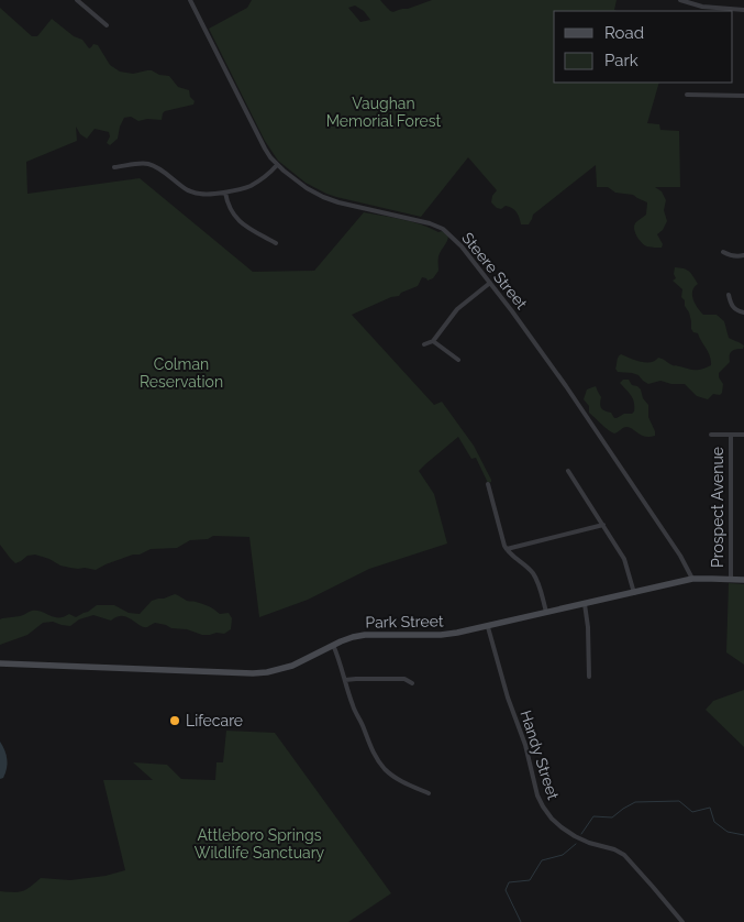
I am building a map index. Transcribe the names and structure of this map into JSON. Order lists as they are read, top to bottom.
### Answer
{
  "streets": {
    "main road": ["Park Street"],
    "street": ["Steere Street", "Prospect Avenue", "Handy Street"]
  },
  "crossings": [
    ["Steere Street", "Park Street"],
    ["Prospect Avenue", "Park Street"],
    ["Park Street", "Handy Street"]
  ],
  "parks": ["Vaughan Memorial Forest", "Colman Reservation", "Attleboro Springs Wildlife Sanctuary"],
  "places": ["Lifecare"],
  "legend": ["Road", "Park"]
}
